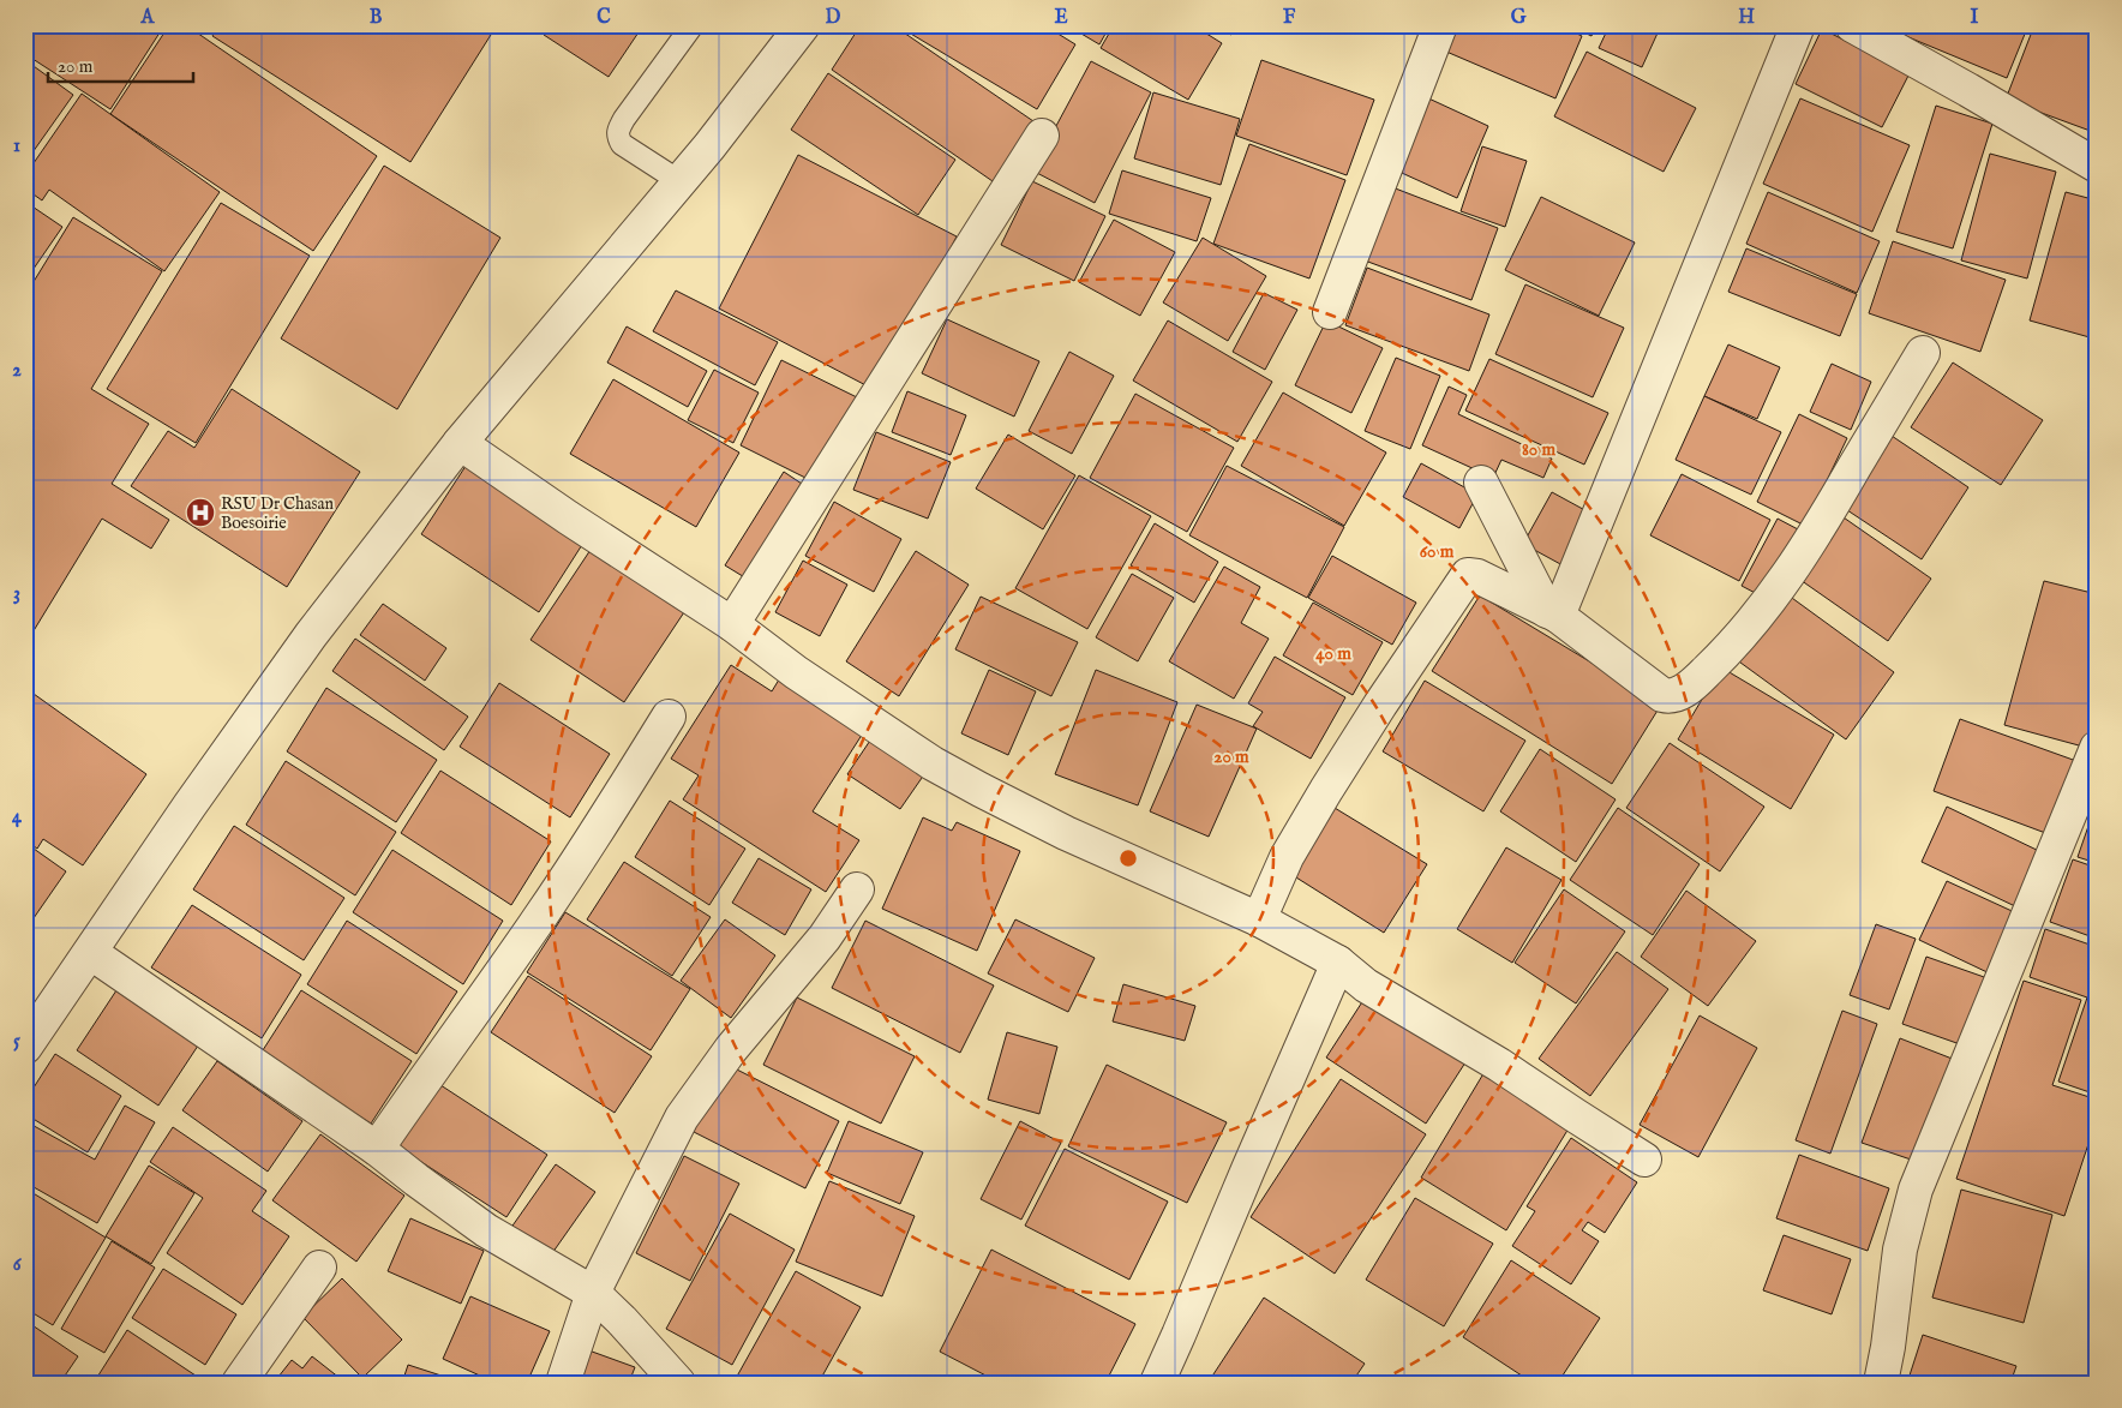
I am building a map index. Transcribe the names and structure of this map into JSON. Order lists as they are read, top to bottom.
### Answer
{
  "places": {
    "hospital": ["RSU Dr Chasan Boesoirie"]
  },
  "scale_bar": "20 m",
  "grid": {
    "columns": [
      "A",
      "B",
      "C",
      "D",
      "E",
      "F",
      "G",
      "H",
      "I"
    ],
    "rows": [
      "1",
      "2",
      "3",
      "4",
      "5",
      "6"
    ]
  },
  "rings": [
    "80 m",
    "60 m",
    "40 m",
    "20 m"
  ]
}
